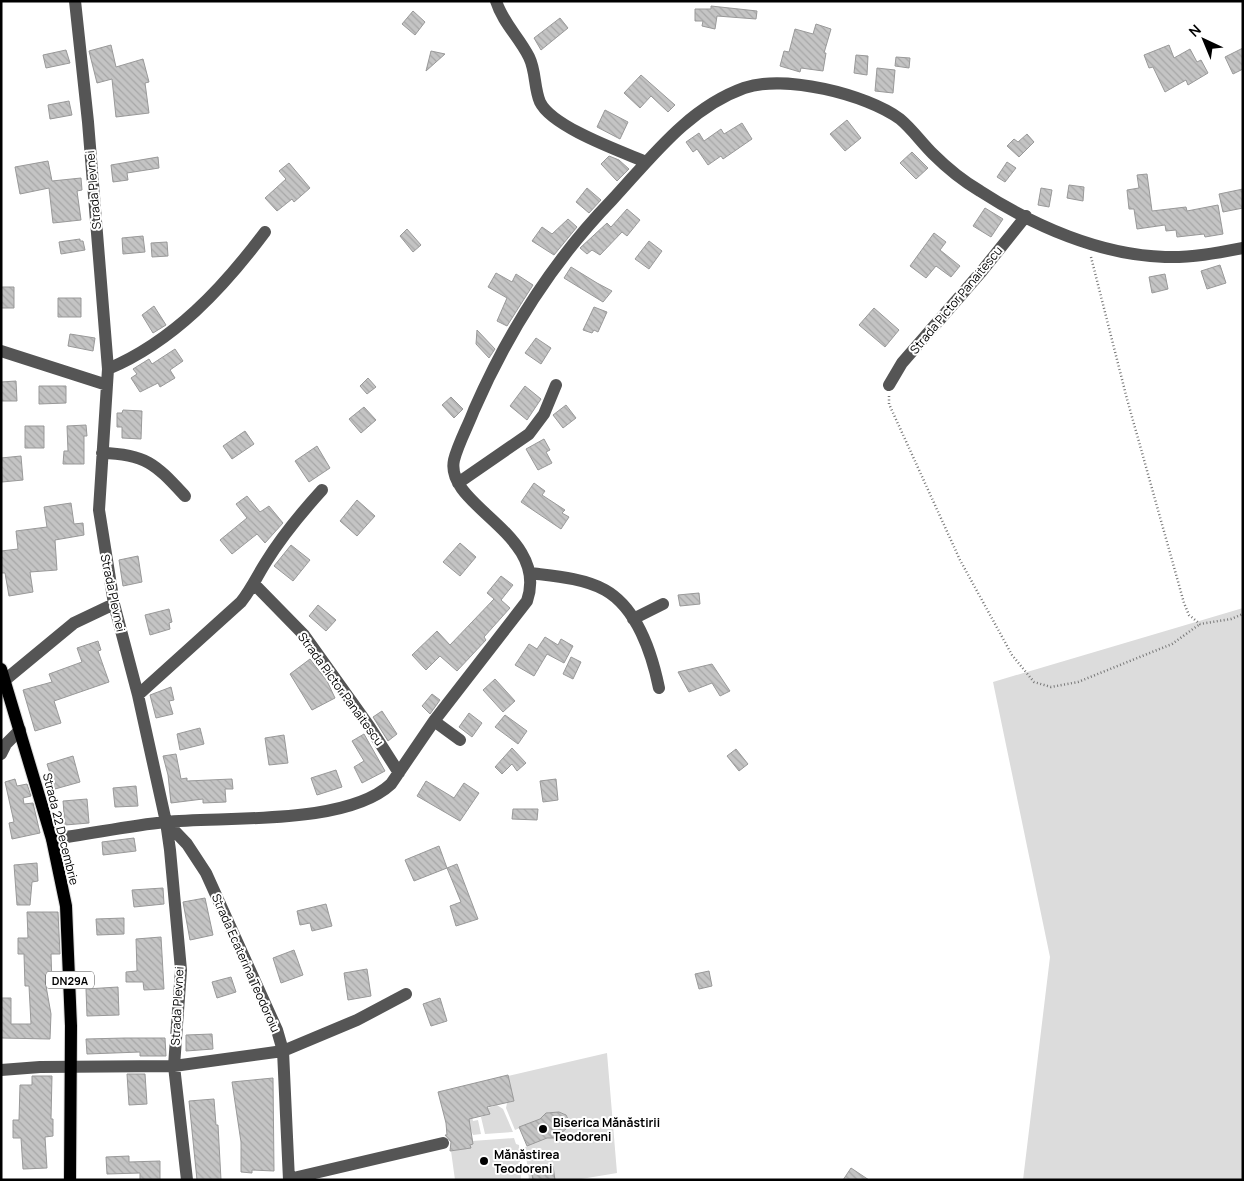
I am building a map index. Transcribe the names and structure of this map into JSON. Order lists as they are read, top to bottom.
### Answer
{
  "streets": {
    "main road": ["Strada 22 Decembrie", "DN29A"],
    "street": ["Strada Plevnei", "Strada Pictor Panaitescu", "Strada Ecaterina Teodoroiu"]
  },
  "crossings": [
    ["Strada Plevnei", "Strada Ecaterina Teodoroiu"]
  ],
  "places": ["Biserica Mănăstirii Teodoreni", "Mănăstirea Teodoreni"],
  "north": "top left"
}
